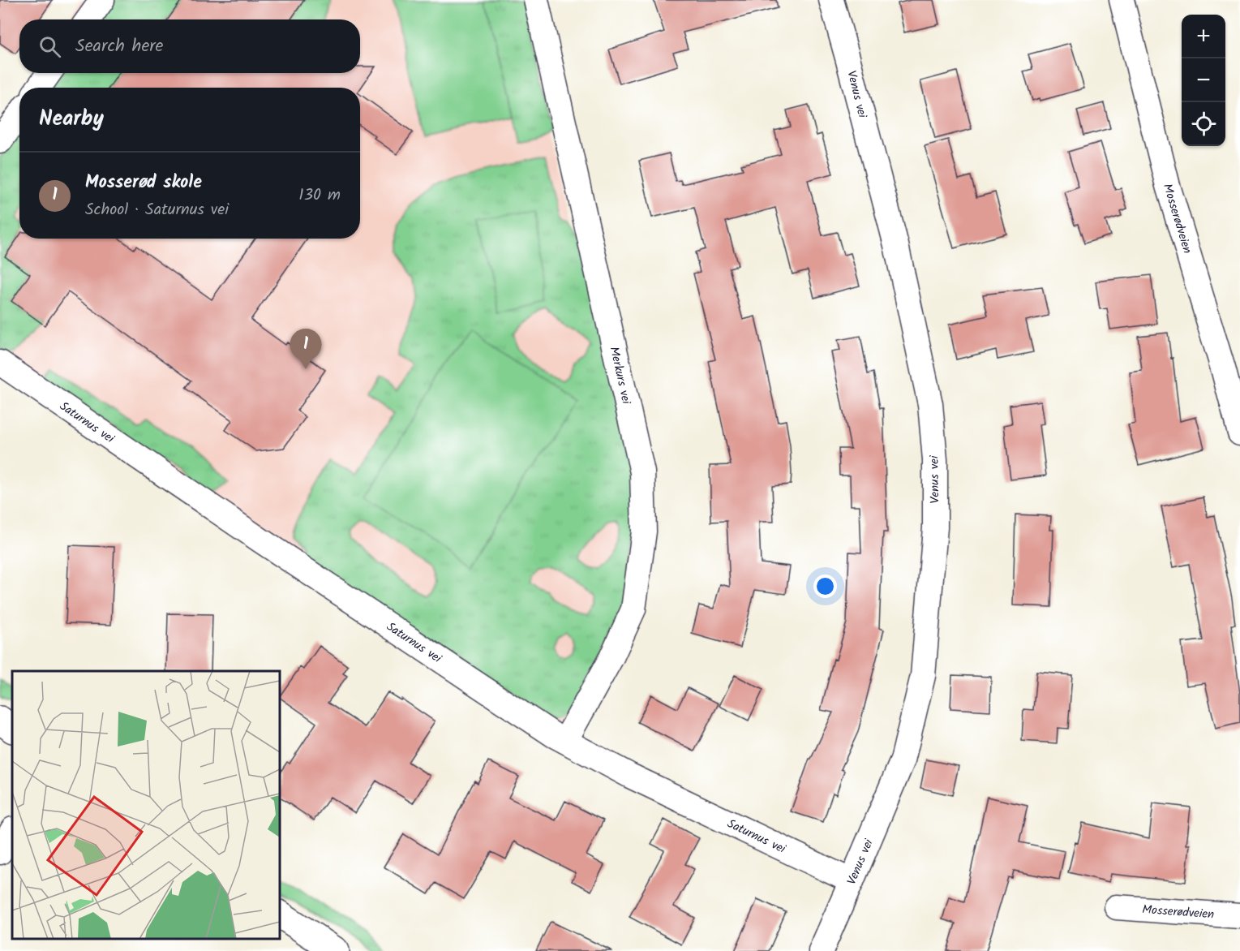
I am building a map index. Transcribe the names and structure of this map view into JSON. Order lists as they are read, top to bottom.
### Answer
{
  "streets": {
    "street": [
      "Venus vei",
      "Mosserødveien",
      "Merkurs vei",
      "Saturnus vei"
    ]
  },
  "crossings": [
    ["Venus vei", "Saturnus vei"],
    ["Merkurs vei", "Saturnus vei"]
  ],
  "page": {
    "map_buttons": ["+", "−"],
    "search": "Search here",
    "heading": "Nearby",
    "list": [
      {
        "mark": "1",
        "name": "Mosserød skole",
        "note": "School · Saturnus vei",
        "value": "130 m"
      }
    ],
    "pins": "1"
  }
}
